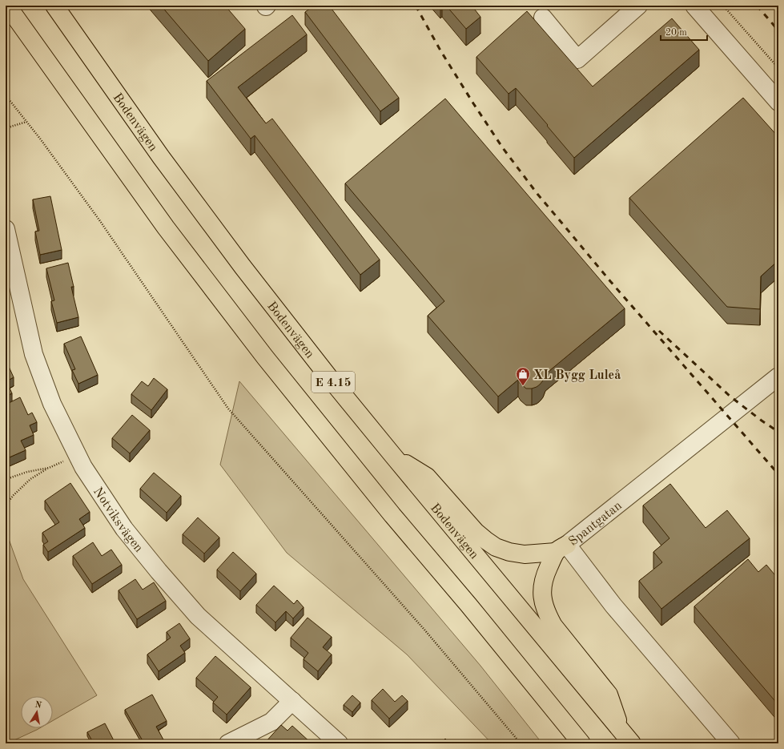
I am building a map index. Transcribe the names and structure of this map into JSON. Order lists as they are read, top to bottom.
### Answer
{
  "streets": {
    "main road": ["Bodenvägen", "E 4.15"],
    "street": ["Notviksvägen", "Spantgatan"]
  },
  "places": {
    "shop": ["XL Bygg Luleå"]
  },
  "scale_bar": "20 m",
  "north": "top"
}
